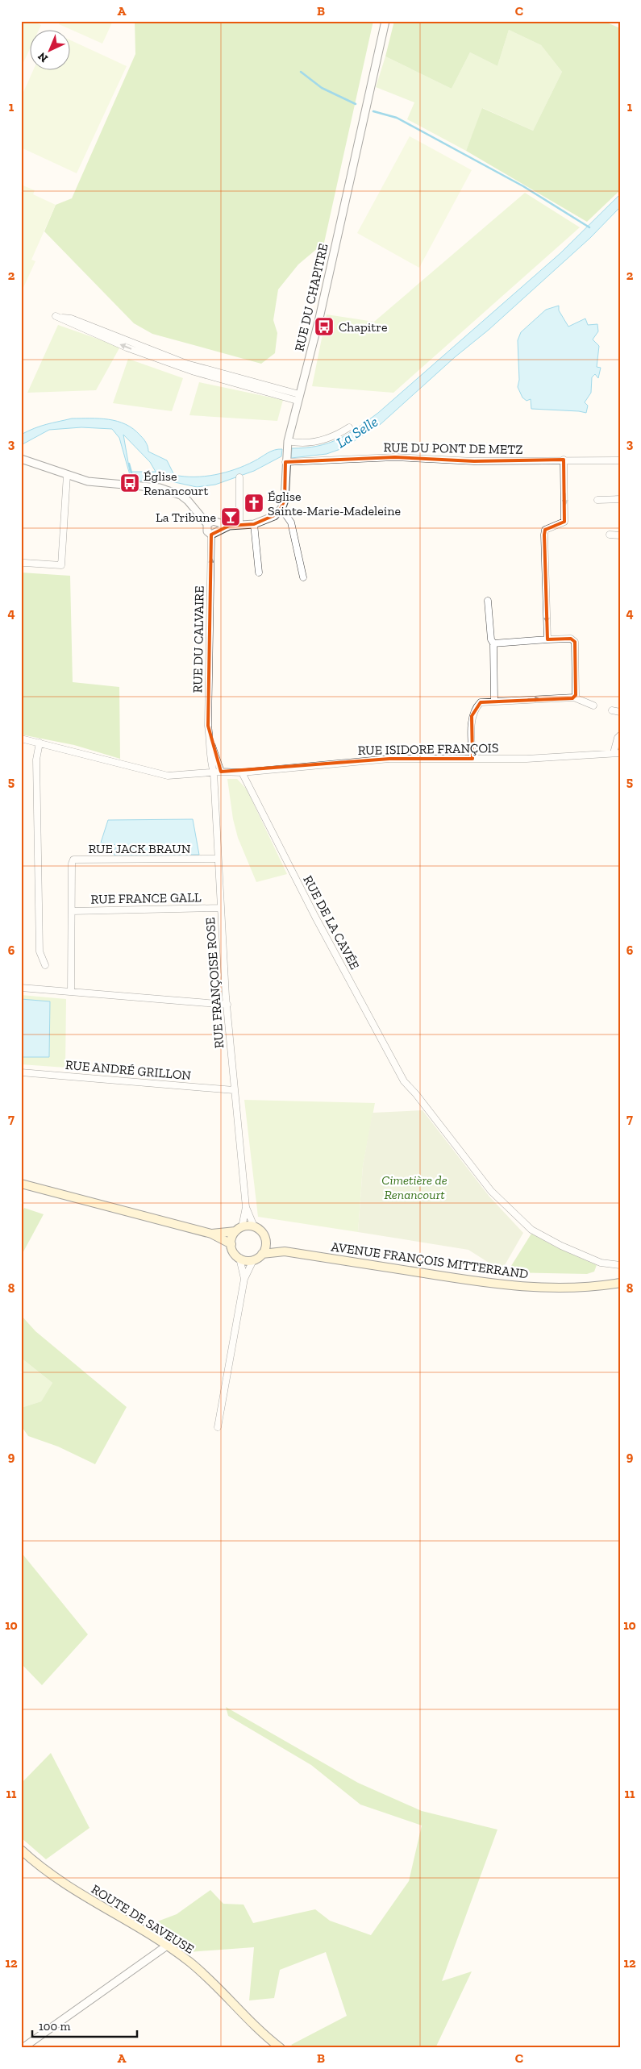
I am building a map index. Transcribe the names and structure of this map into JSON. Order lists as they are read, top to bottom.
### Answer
{
  "streets": {
    "main road": ["AVENUE FRANÇOIS MITTERRAND", "ROUTE DE SAVEUSE"],
    "street": [
      "RUE DU CHAPITRE",
      "RUE DU PONT DE METZ",
      "RUE DU CALVAIRE",
      "RUE ISIDORE FRANÇOIS",
      "RUE JACK BRAUN",
      "RUE FRANCE GALL",
      "RUE DE LA CAVÉE",
      "RUE FRANÇOISE ROSE",
      "RUE ANDRÉ GRILLON"
    ]
  },
  "crossings": [
    ["RUE DU CHAPITRE", "RUE DU PONT DE METZ"],
    ["RUE DU CALVAIRE", "RUE ISIDORE FRANÇOIS"],
    ["RUE DU CALVAIRE", "RUE FRANÇOISE ROSE"],
    ["RUE ISIDORE FRANÇOIS", "RUE DE LA CAVÉE"],
    ["RUE ISIDORE FRANÇOIS", "RUE FRANÇOISE ROSE"],
    ["RUE JACK BRAUN", "RUE FRANCE GALL"],
    ["RUE JACK BRAUN", "RUE FRANÇOISE ROSE"],
    ["RUE FRANCE GALL", "RUE FRANÇOISE ROSE"],
    ["RUE FRANÇOISE ROSE", "RUE ANDRÉ GRILLON"]
  ],
  "one_way": ["RUE DU CALVAIRE"],
  "water": ["La Selle"],
  "parks": ["Cimetière de Renancourt"],
  "places": {
    "bus stop": ["Chapitre", "Église Renancourt"],
    "church": ["Église Sainte-Marie-Madeleine"],
    "bar": ["La Tribune"]
  },
  "scale_bar": "100 m",
  "north": "bottom left",
  "grid": {
    "columns": ["A", "B", "C"],
    "rows": [
      "1",
      "2",
      "3",
      "4",
      "5",
      "6",
      "7",
      "8",
      "9",
      "10",
      "11",
      "12"
    ]
  }
}
